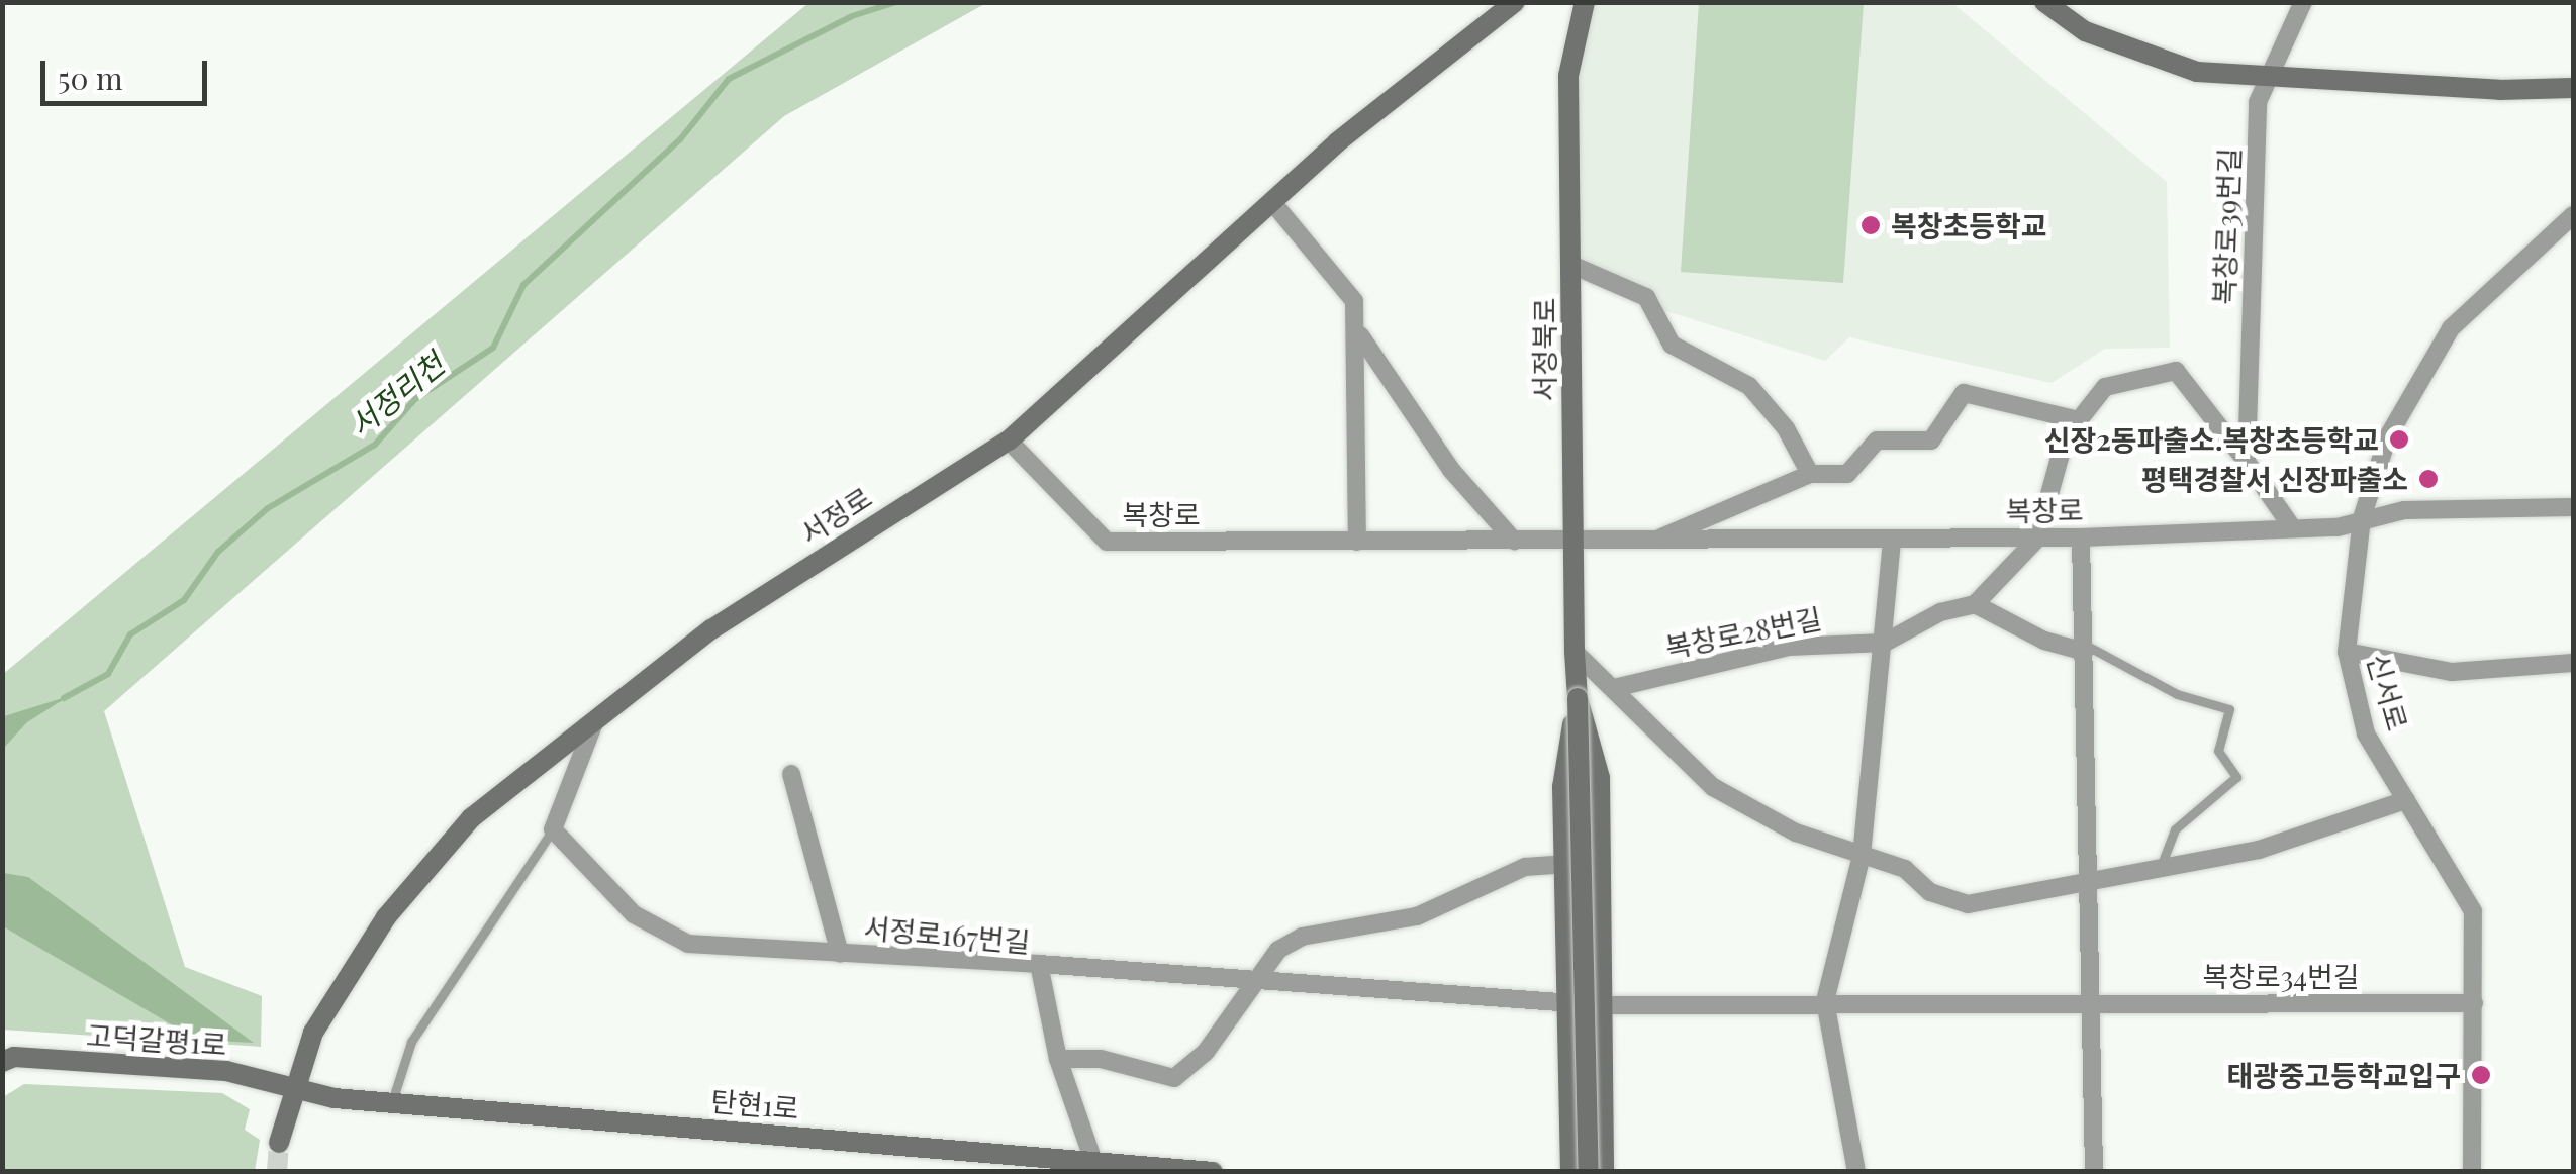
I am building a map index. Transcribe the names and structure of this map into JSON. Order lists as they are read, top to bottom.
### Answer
{
  "streets": {
    "street": [
      "복창로39번길",
      "서정북로",
      "복창로",
      "서정로",
      "복창로28번길",
      "신서로",
      "서정로167번길",
      "복창로34번길",
      "고덕갈평1로",
      "탄현1로"
    ]
  },
  "crossings": [
    ["서정북로", "복창로"],
    ["복창로", "서정로"],
    ["복창로", "신서로"],
    ["서정로", "고덕갈평1로"],
    ["서정로", "탄현1로"],
    ["신서로", "복창로34번길"],
    ["서정로167번길", "탄현1로"],
    ["고덕갈평1로", "탄현1로"]
  ],
  "water": ["서정리천"],
  "places": [
    "복창초등학교",
    "신장2동파출소.복창초등학교",
    "평택경찰서 신장파출소",
    "태광중고등학교입구"
  ],
  "scale_bar": "50 m"
}
